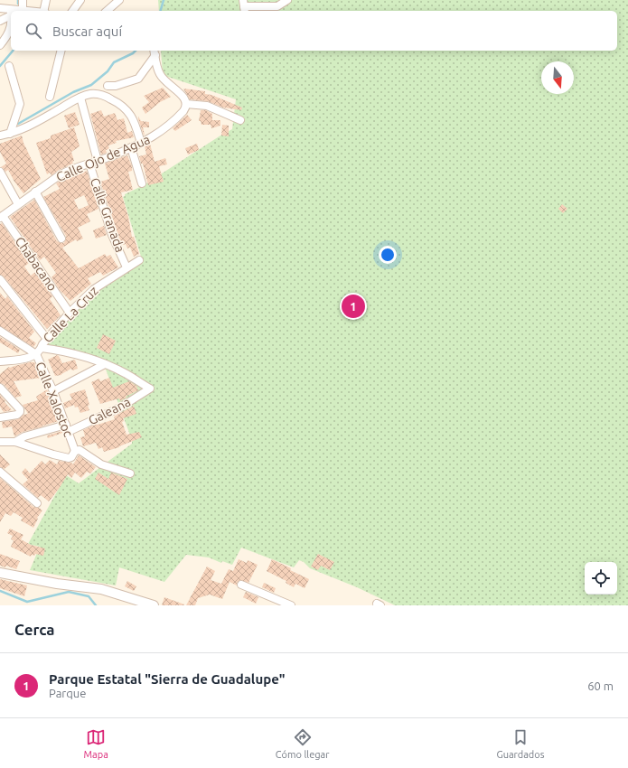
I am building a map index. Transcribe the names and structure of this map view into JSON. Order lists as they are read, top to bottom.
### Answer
{
  "streets": {
    "street": [
      "Calle Ojo de Agua",
      "Calle Granada",
      "Chabacano",
      "Calle La Cruz",
      "Calle Xalostoc",
      "Galeana"
    ]
  },
  "crossings": [
    ["Calle Ojo de Agua", "Calle Granada"],
    ["Calle Ojo de Agua", "Chabacano"],
    ["Calle Granada", "Calle La Cruz"],
    ["Chabacano", "Calle La Cruz"],
    ["Calle La Cruz", "Calle Xalostoc"],
    ["Calle Xalostoc", "Galeana"]
  ],
  "north": "bottom",
  "page": {
    "search": "Buscar aquí",
    "pins": "1",
    "heading": "Cerca",
    "list": [
      {
        "mark": "1",
        "name": "Parque Estatal \"Sierra de Guadalupe\"",
        "note": "Parque",
        "value": "60 m"
      }
    ],
    "nav": ["Mapa", "Cómo llegar", "Guardados"]
  }
}
